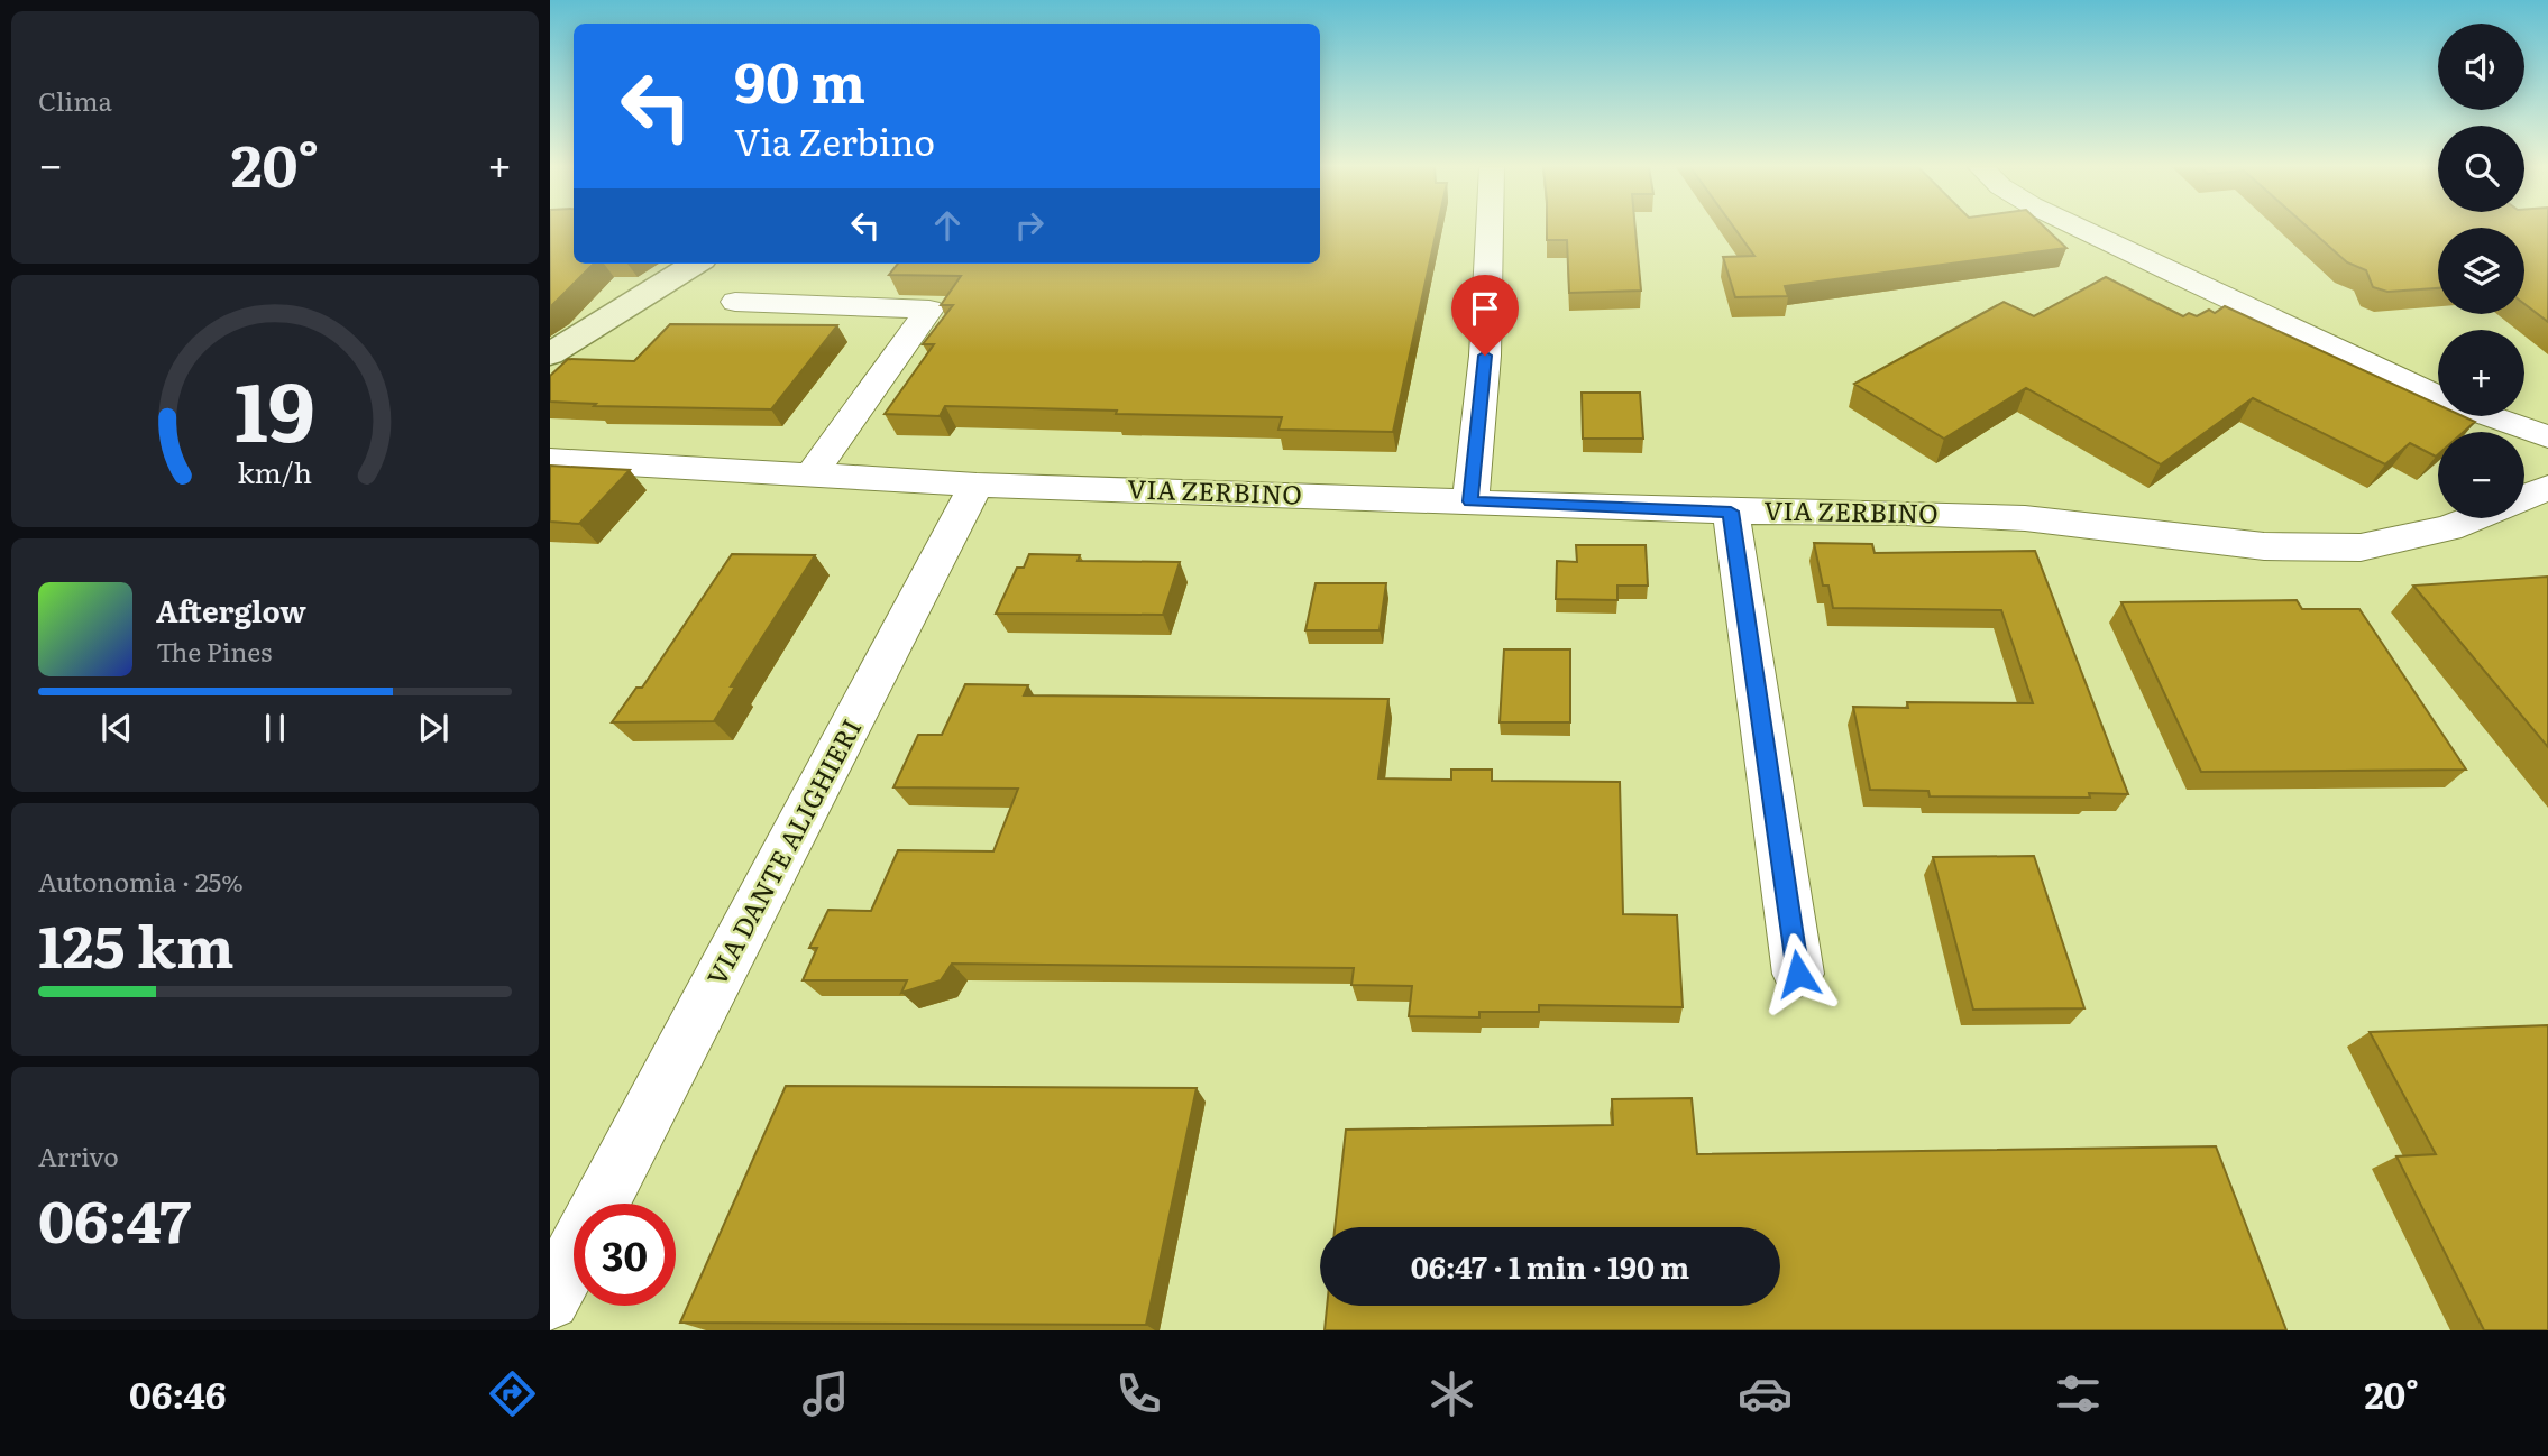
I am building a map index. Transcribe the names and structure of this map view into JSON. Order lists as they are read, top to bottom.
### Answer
{
  "streets": {
    "street": ["VIA ZERBINO", "VIA DANTE ALIGHIERI"]
  },
  "crossings": [
    ["VIA ZERBINO", "VIA DANTE ALIGHIERI"]
  ],
  "page": {
    "tile": [
      "Clima",
      ["Autonomia · 25%", "125 km"],
      ["Arrivo", "06:47"]
    ],
    "map_buttons": ["+", "−"],
    "turn": ["90 m", "Via Zerbino"],
    "heat": ["−", "20°", "+"],
    "song": ["Afterglow", "The Pines"],
    "limit": "30",
    "trip": "06:47 · 1 min · 190 m",
    "tabs": ["06:46", "20°"],
    "gauge": ["19", "km/h"]
  }
}
